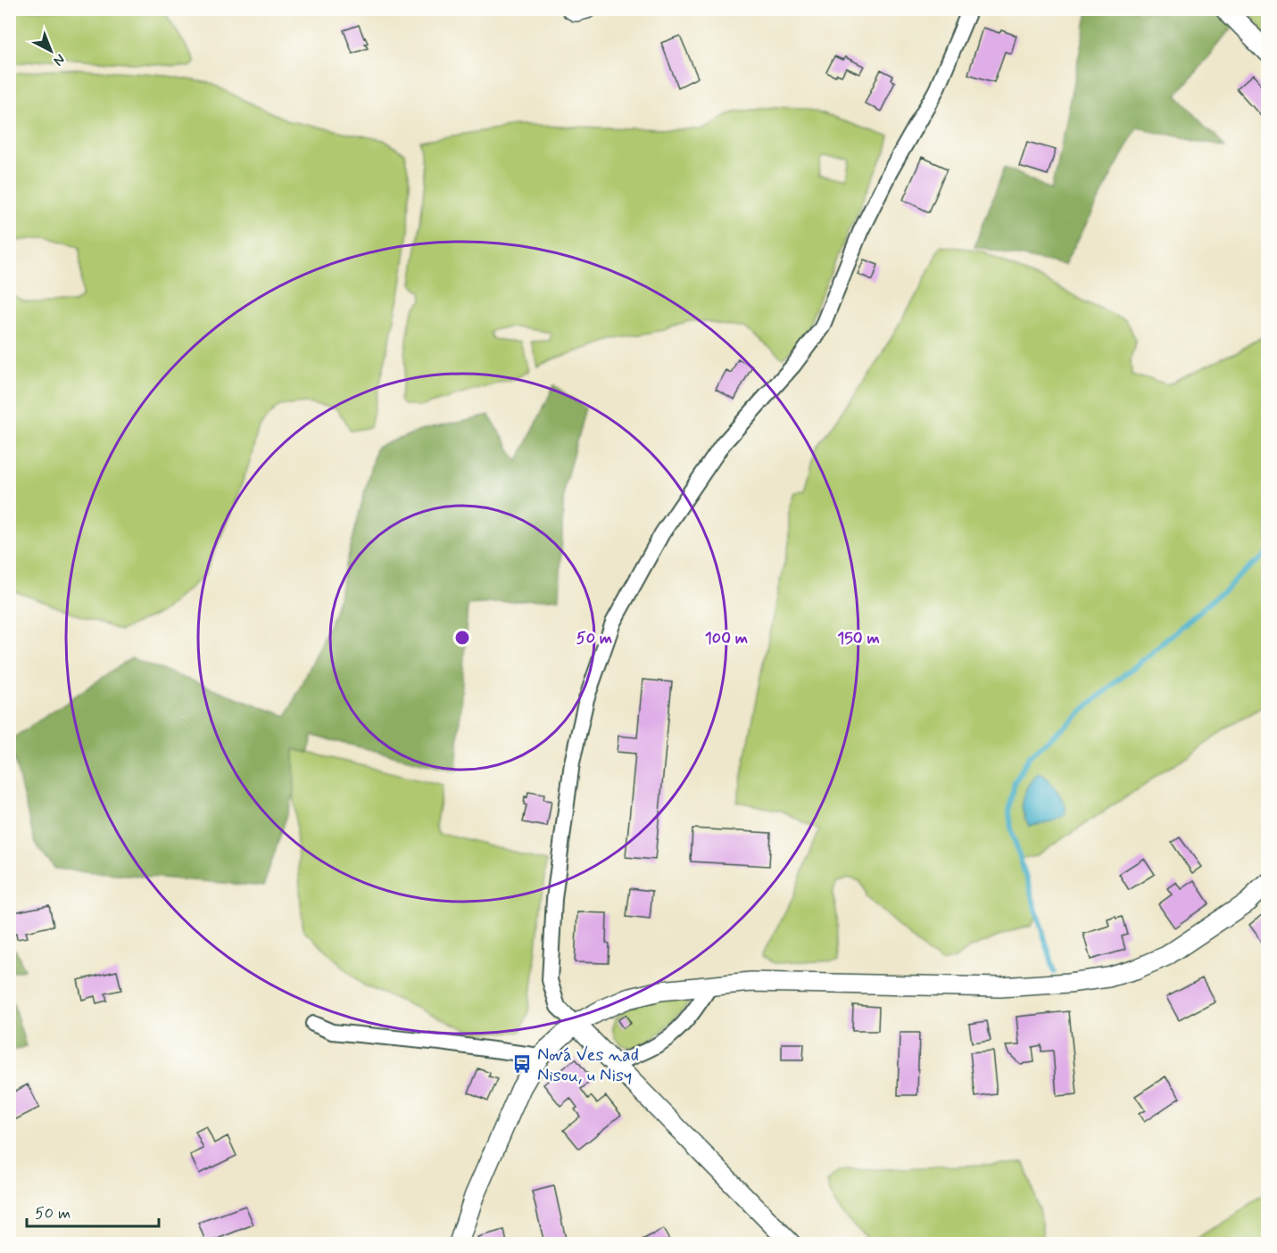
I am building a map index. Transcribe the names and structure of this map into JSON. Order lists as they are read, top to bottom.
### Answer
{
  "places": {
    "bus stop": ["Nová Ves nad Nisou, u Nisy"]
  },
  "scale_bar": "50 m",
  "north": "bottom right",
  "rings": ["50 m", "100 m", "150 m"]
}
